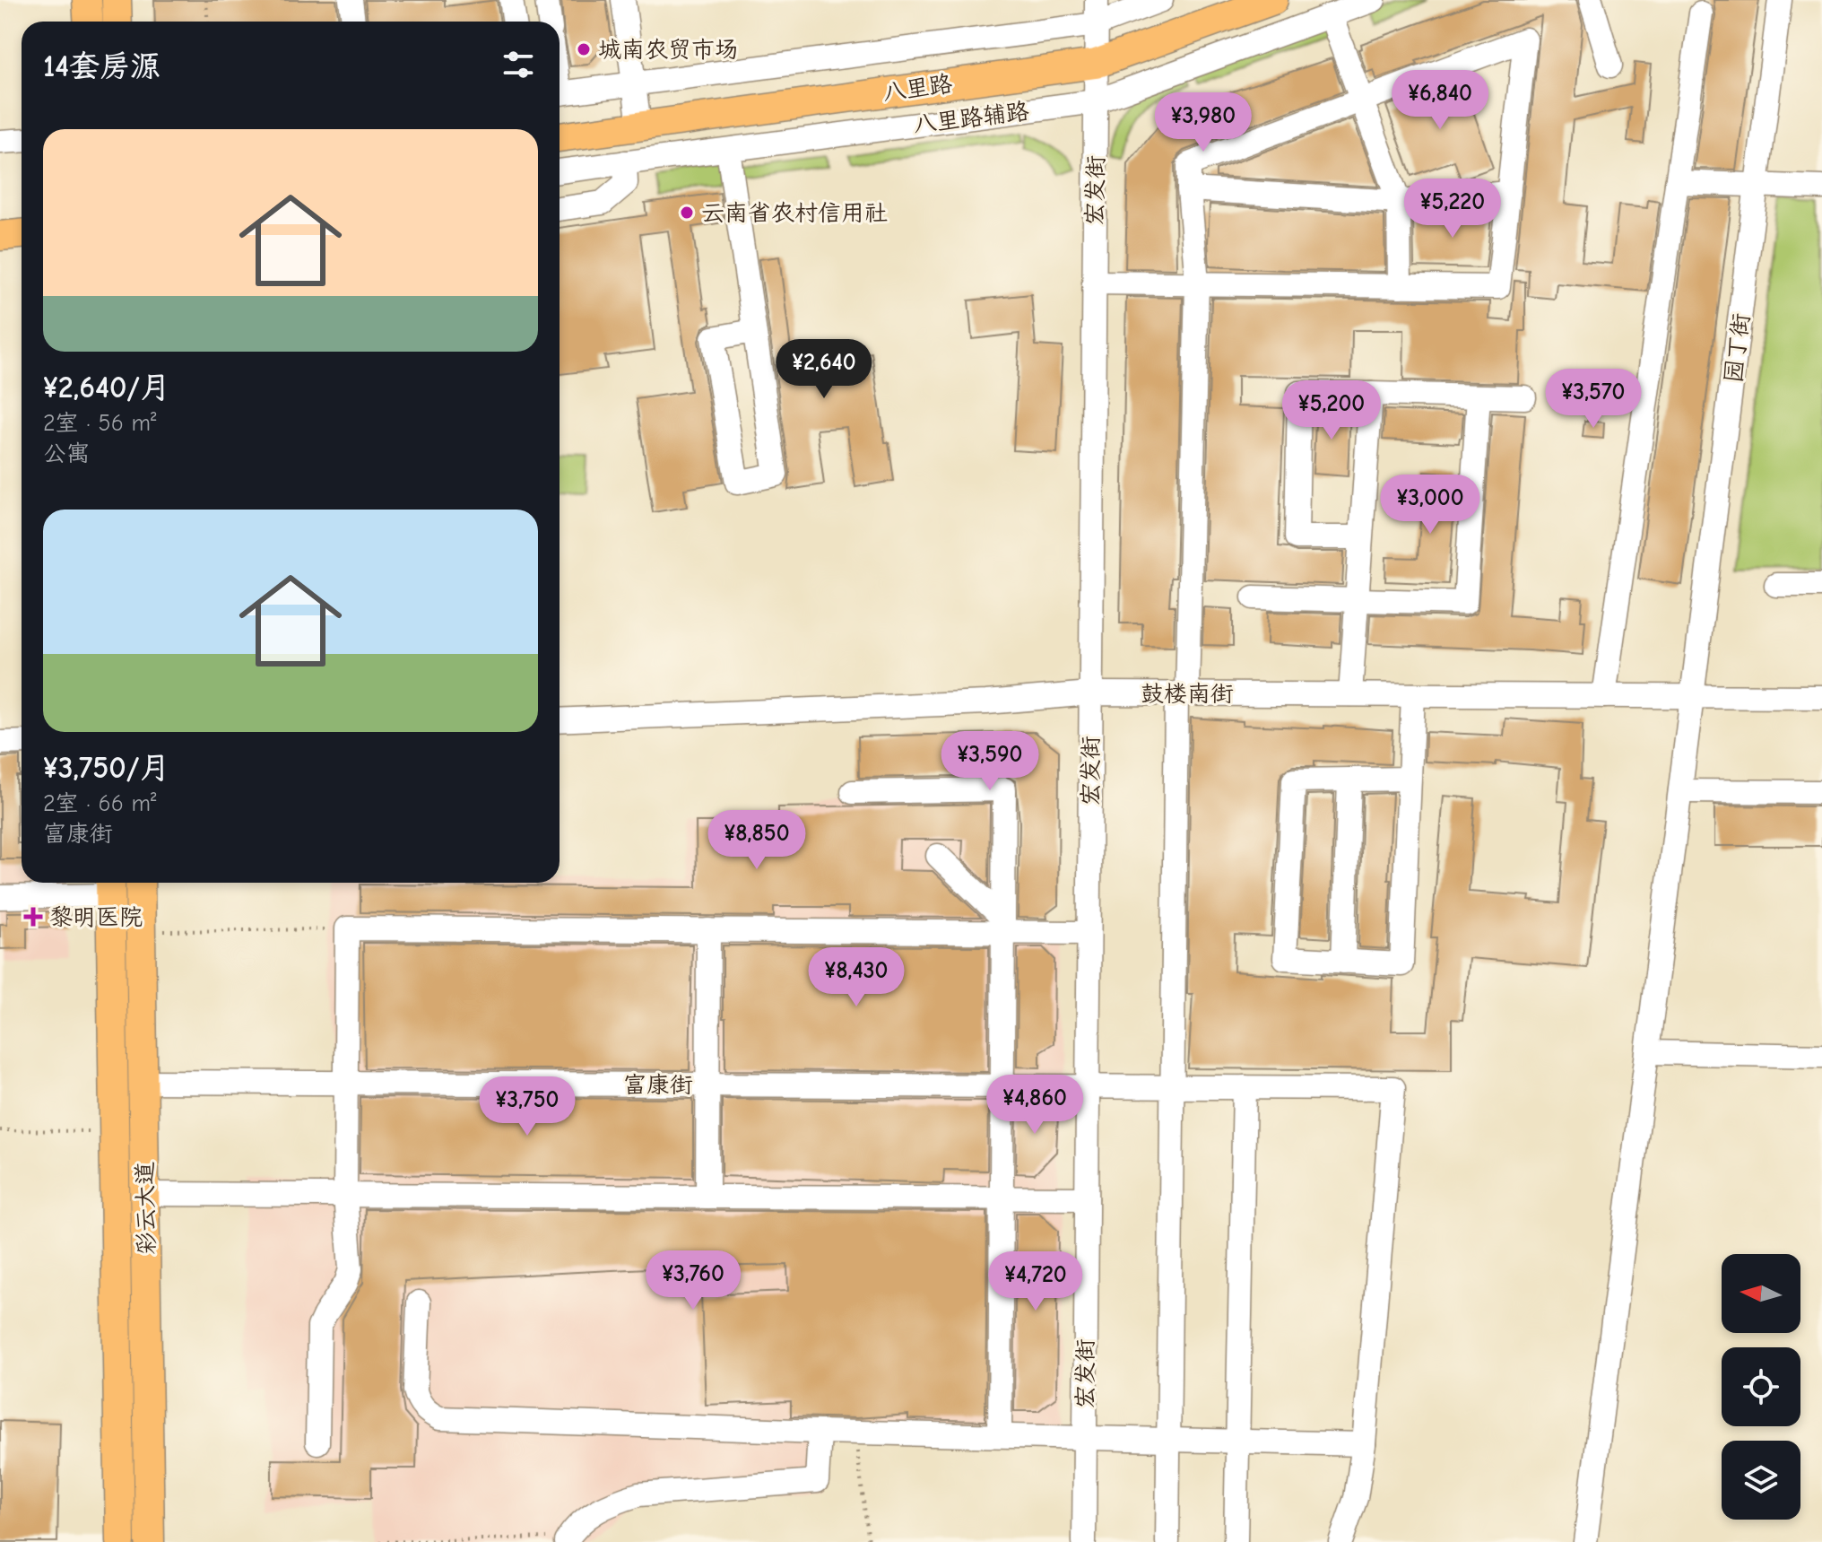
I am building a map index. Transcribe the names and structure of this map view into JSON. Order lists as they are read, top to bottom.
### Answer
{
  "streets": {
    "main road": ["八里路", "彩云大道"],
    "street": [
      "八里路辅路",
      "宏发街",
      "园丁街",
      "鼓楼南街",
      "富康街"
    ]
  },
  "crossings": [
    ["八里路", "宏发街"],
    ["八里路辅路", "宏发街"],
    ["宏发街", "鼓楼南街"],
    ["宏发街", "富康街"],
    ["园丁街", "鼓楼南街"],
    ["富康街", "彩云大道"]
  ],
  "places": {
    "other": ["城南农贸市场", "云南省农村信用社"],
    "health": ["黎明医院"]
  },
  "north": "left",
  "page": {
    "heading": "14套房源",
    "price": [
      "¥6,840",
      "¥3,980",
      "¥5,220",
      "¥2,640",
      "¥3,570",
      "¥5,200",
      "¥3,000",
      "¥3,590",
      "¥8,850",
      "¥8,430",
      "¥4,860",
      "¥3,750",
      "¥3,760",
      "¥4,720"
    ],
    "list": [
      {
        "name": "¥2,640/月",
        "note": "2室 · 56 m² · 公寓"
      },
      {
        "name": "¥3,750/月",
        "note": "2室 · 66 m² · 富康街"
      }
    ]
  }
}
